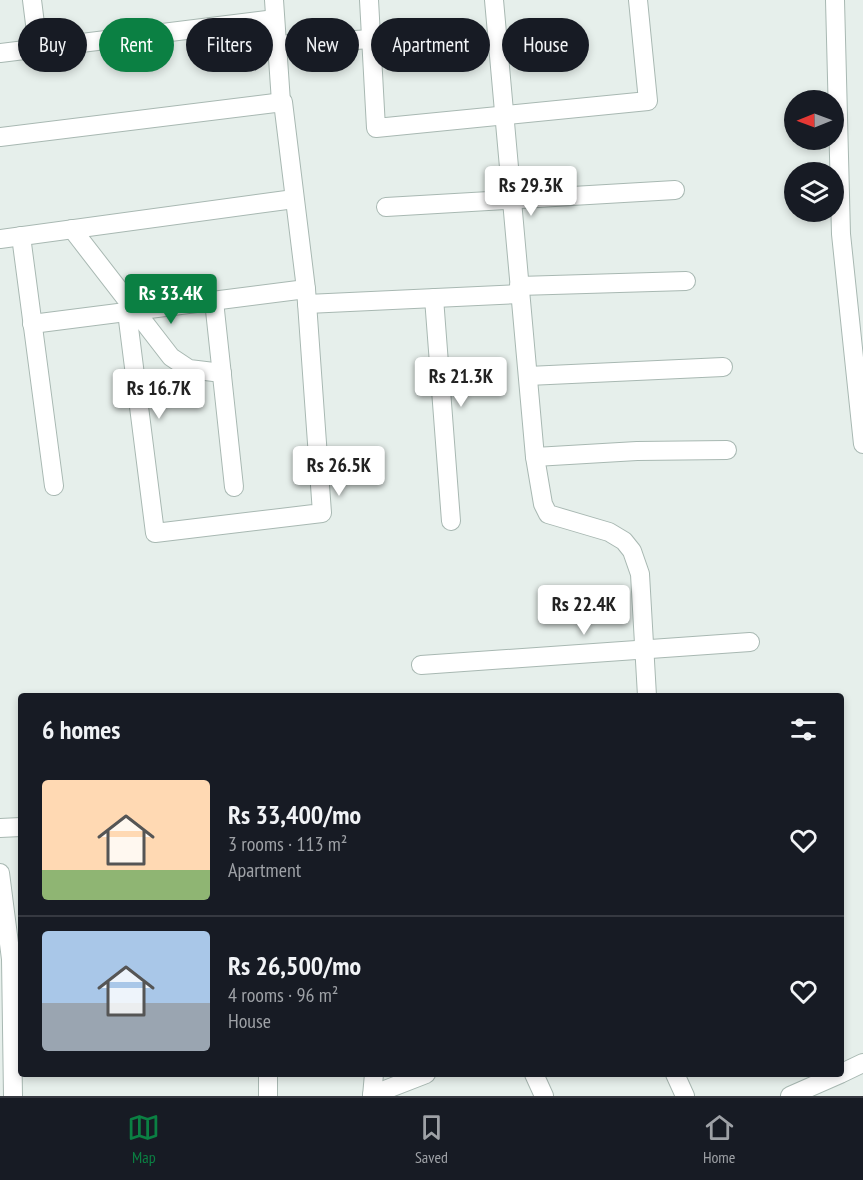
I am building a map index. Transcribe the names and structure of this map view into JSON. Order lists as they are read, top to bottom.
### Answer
{
  "north": "left",
  "page": {
    "chip": [
      "Buy",
      "Rent",
      "Filters",
      "New",
      "Apartment",
      "House"
    ],
    "price": [
      "Rs 29.3K",
      "Rs 33.4K",
      "Rs 21.3K",
      "Rs 16.7K",
      "Rs 26.5K",
      "Rs 22.4K"
    ],
    "heading": "6 homes",
    "list": [
      {
        "name": "Rs 33,400/mo",
        "note": "3 rooms · 113 m² · Apartment"
      },
      {
        "name": "Rs 26,500/mo",
        "note": "4 rooms · 96 m² · House"
      }
    ],
    "tabs": ["Map", "Saved", "Home"]
  }
}
